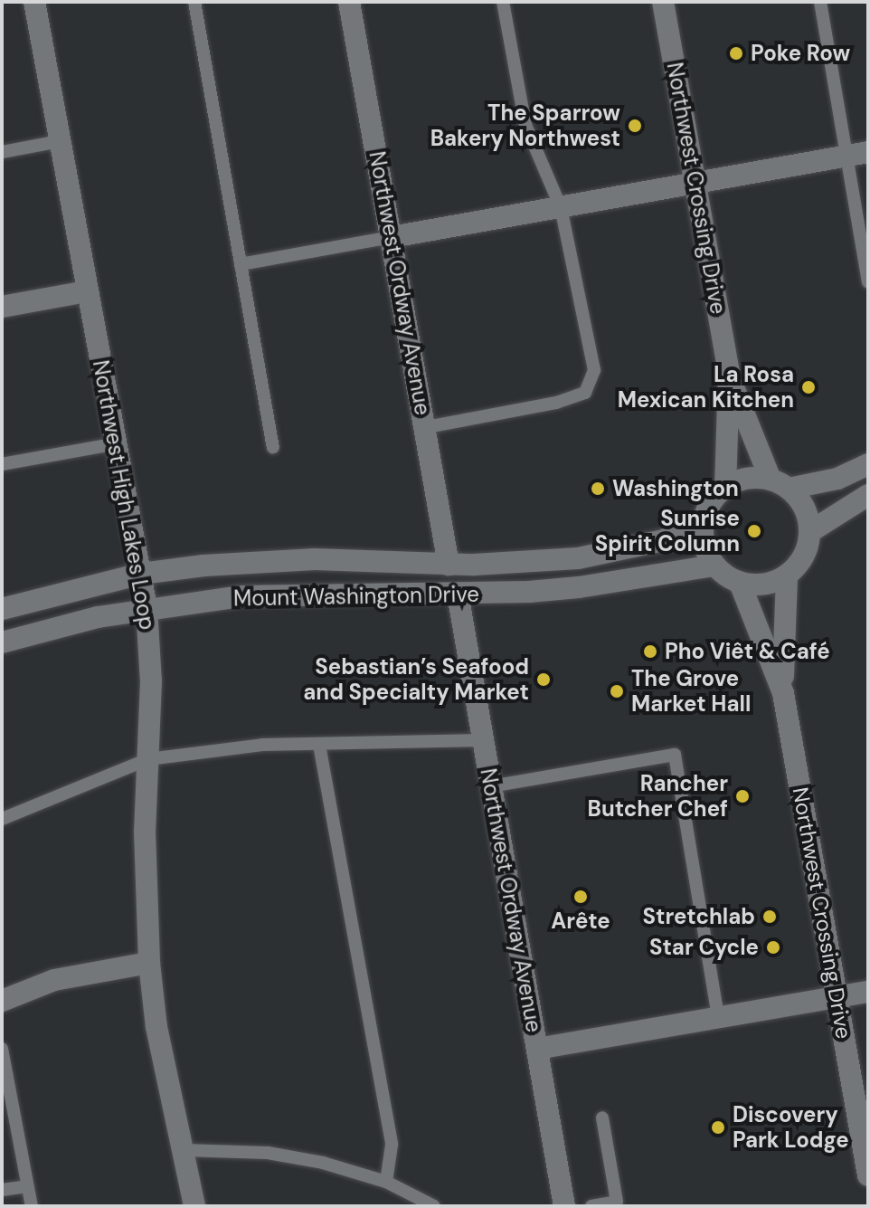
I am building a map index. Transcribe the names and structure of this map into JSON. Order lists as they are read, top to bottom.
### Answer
{
  "streets": {
    "street": [
      "Northwest Crossing Drive",
      "Northwest Ordway Avenue",
      "Northwest High Lakes Loop",
      "Mount Washington Drive"
    ]
  },
  "crossings": [
    ["Northwest Crossing Drive", "Mount Washington Drive"],
    ["Northwest Ordway Avenue", "Mount Washington Drive"],
    ["Northwest High Lakes Loop", "Mount Washington Drive"]
  ],
  "places": [
    "Poke Row",
    "The Sparrow Bakery Northwest",
    "La Rosa Mexican Kitchen",
    "Washington",
    "Sunrise Spirit Column",
    "Pho Viêt & Café",
    "Sebastian’s Seafood and Specialty Market",
    "The Grove Market Hall",
    "Rancher Butcher Chef",
    "Arête",
    "Stretchlab",
    "Star Cycle",
    "Discovery Park Lodge"
  ]
}
